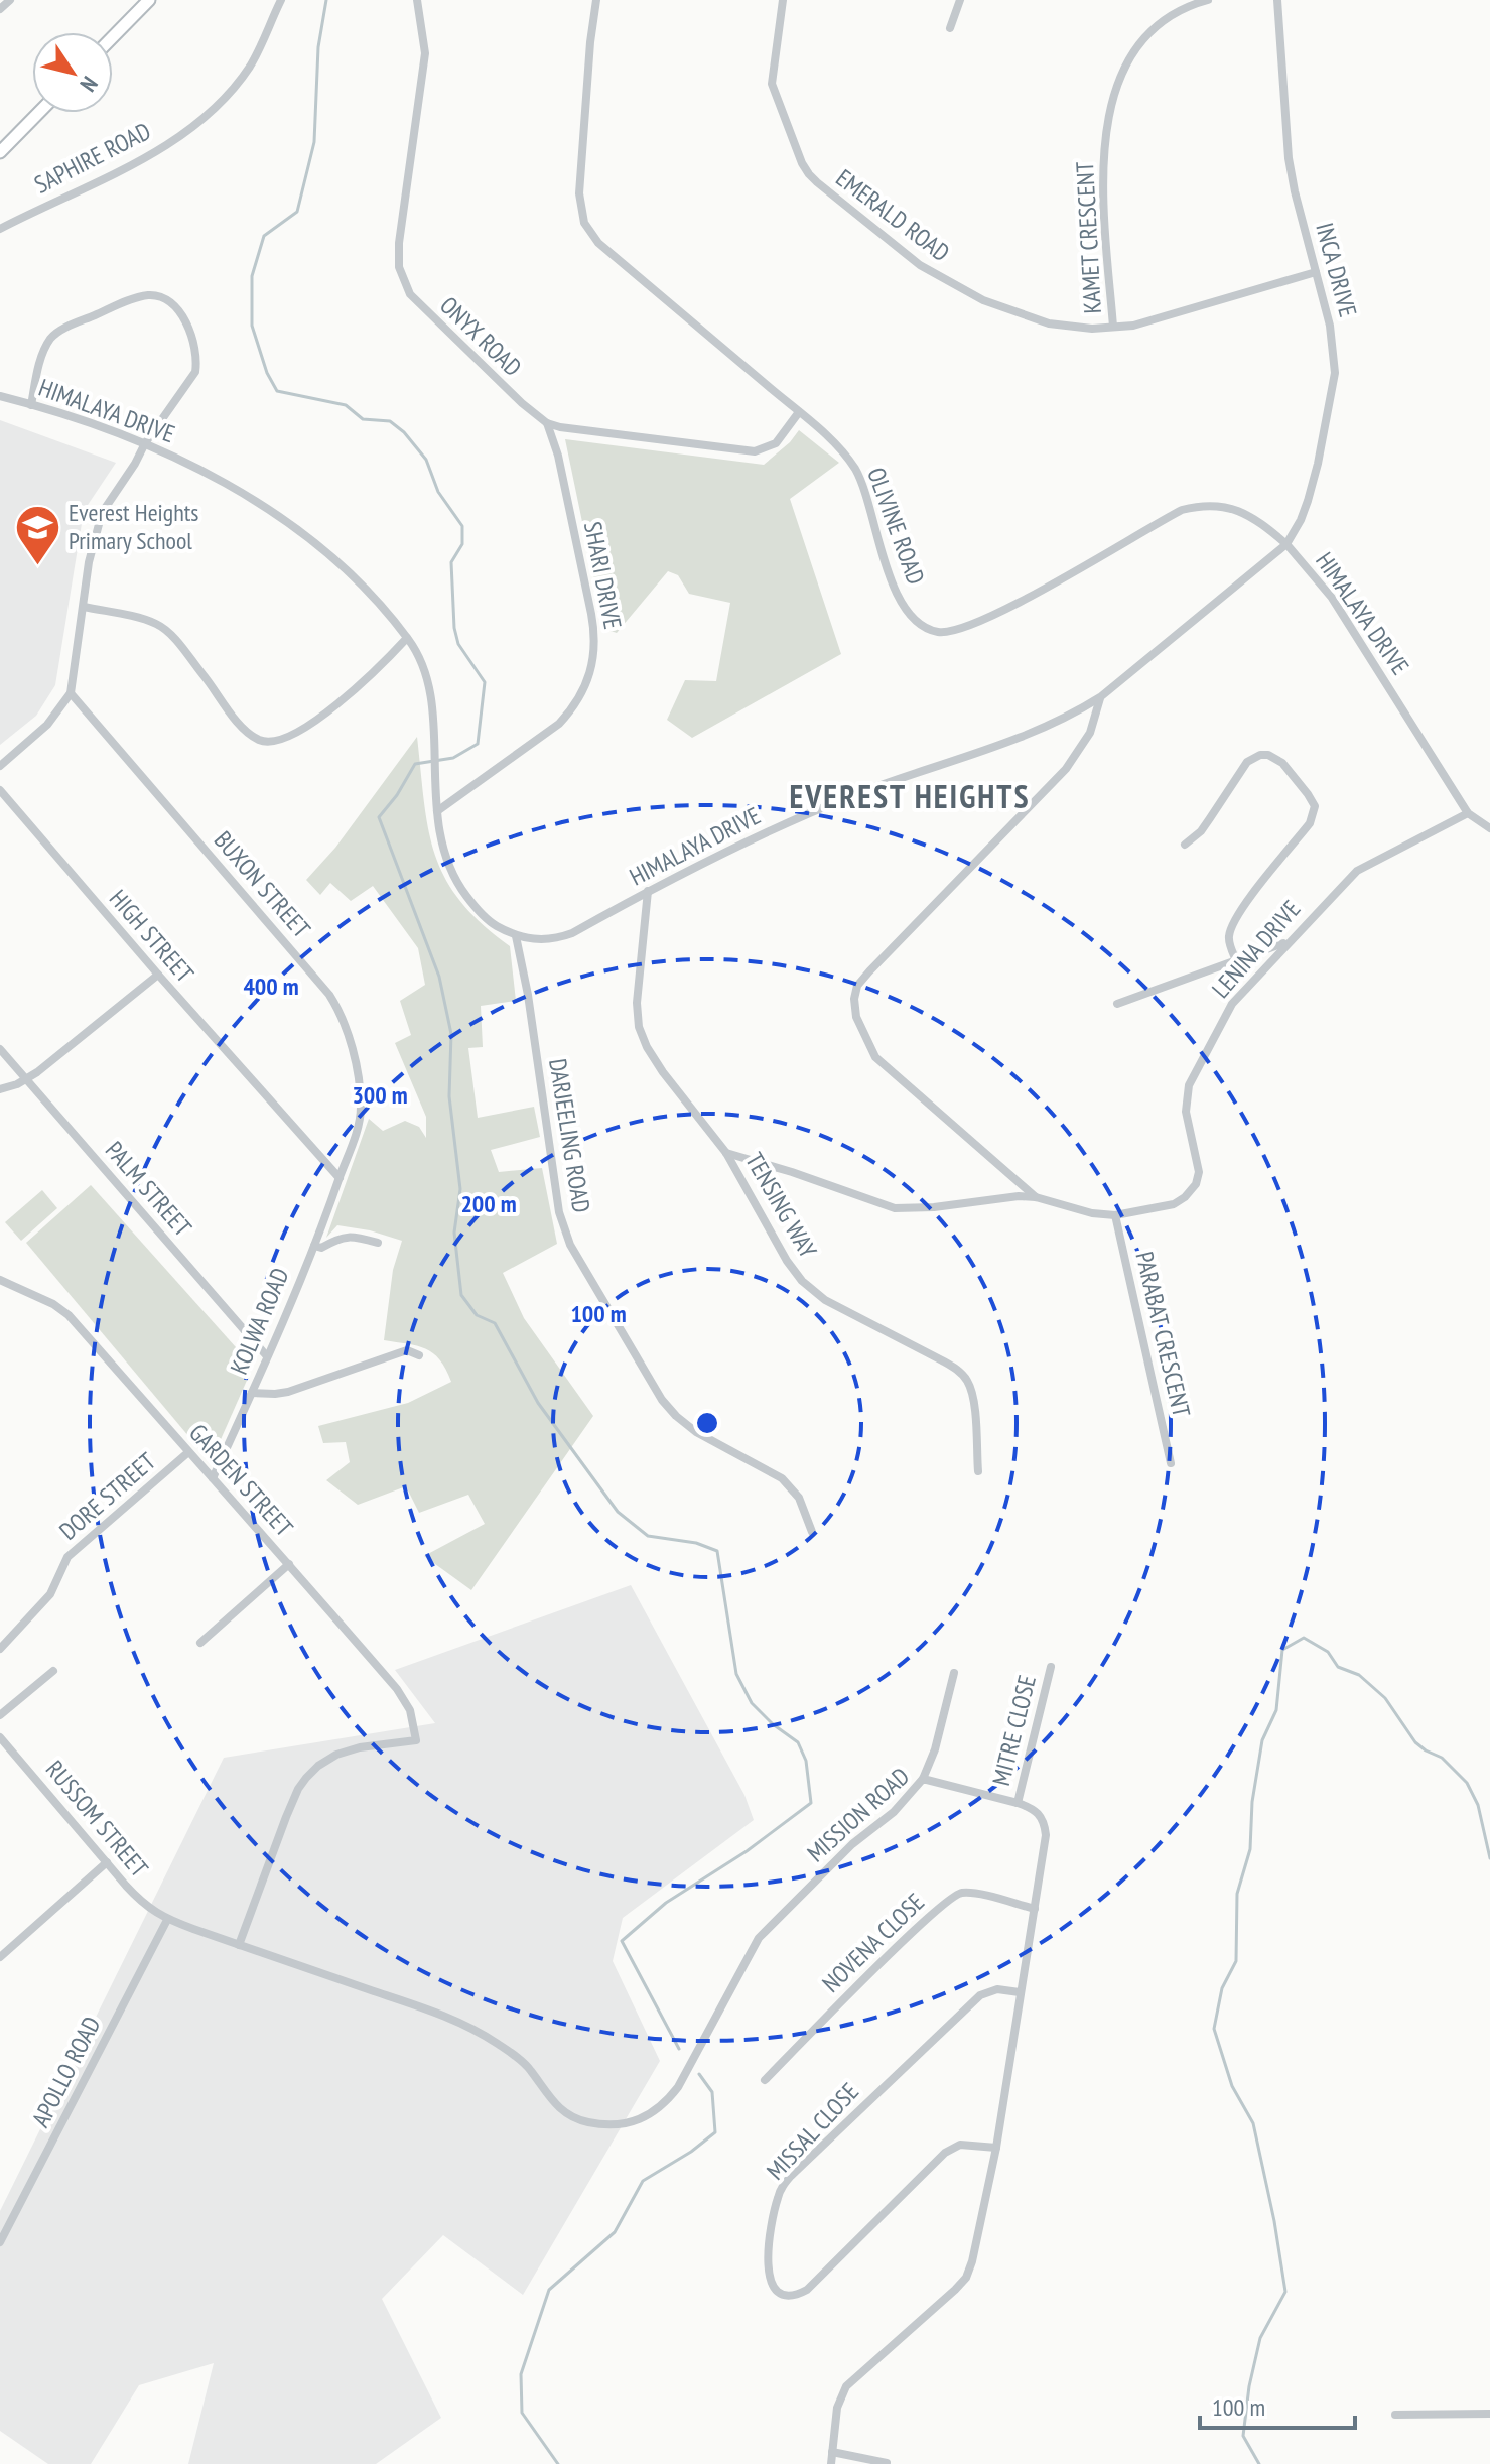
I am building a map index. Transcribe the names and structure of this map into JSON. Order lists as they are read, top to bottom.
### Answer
{
  "streets": {
    "street": [
      "SAPHIRE ROAD",
      "EMERALD ROAD",
      "KAMET CRESCENT",
      "INCA DRIVE",
      "ONYX ROAD",
      "HIMALAYA DRIVE",
      "OLIVINE ROAD",
      "SHARI DRIVE",
      "BUXON STREET",
      "HIGH STREET",
      "LENINA DRIVE",
      "DARJEELING ROAD",
      "PALM STREET",
      "TENSING WAY",
      "KOLWA ROAD",
      "PARABAT CRESCENT",
      "GARDEN STREET",
      "DORE STREET",
      "MITRE CLOSE",
      "MISSION ROAD",
      "RUSSOM STREET",
      "NOVENA CLOSE",
      "APOLLO ROAD",
      "MISSAL CLOSE"
    ]
  },
  "crossings": [
    ["EMERALD ROAD", "KAMET CRESCENT"],
    ["EMERALD ROAD", "INCA DRIVE"],
    ["INCA DRIVE", "HIMALAYA DRIVE"],
    ["INCA DRIVE", "OLIVINE ROAD"],
    ["ONYX ROAD", "OLIVINE ROAD"],
    ["ONYX ROAD", "SHARI DRIVE"],
    ["HIMALAYA DRIVE", "OLIVINE ROAD"],
    ["HIMALAYA DRIVE", "SHARI DRIVE"],
    ["HIMALAYA DRIVE", "LENINA DRIVE"],
    ["HIMALAYA DRIVE", "DARJEELING ROAD"],
    ["HIMALAYA DRIVE", "TENSING WAY"],
    ["BUXON STREET", "HIGH STREET"],
    ["BUXON STREET", "KOLWA ROAD"],
    ["HIGH STREET", "KOLWA ROAD"],
    ["LENINA DRIVE", "PARABAT CRESCENT"],
    ["PALM STREET", "KOLWA ROAD"],
    ["KOLWA ROAD", "GARDEN STREET"],
    ["GARDEN STREET", "DORE STREET"],
    ["GARDEN STREET", "MISSION ROAD"],
    ["MITRE CLOSE", "MISSION ROAD"],
    ["MISSION ROAD", "RUSSOM STREET"],
    ["MISSION ROAD", "NOVENA CLOSE"],
    ["MISSION ROAD", "APOLLO ROAD"],
    ["MISSION ROAD", "MISSAL CLOSE"],
    ["RUSSOM STREET", "APOLLO ROAD"]
  ],
  "districts": ["EVEREST HEIGHTS"],
  "places": {
    "school or university": ["Everest Heights Primary School"]
  },
  "scale_bar": "100 m",
  "north": "bottom right",
  "rings": [
    "400 m",
    "300 m",
    "200 m",
    "100 m"
  ]
}
